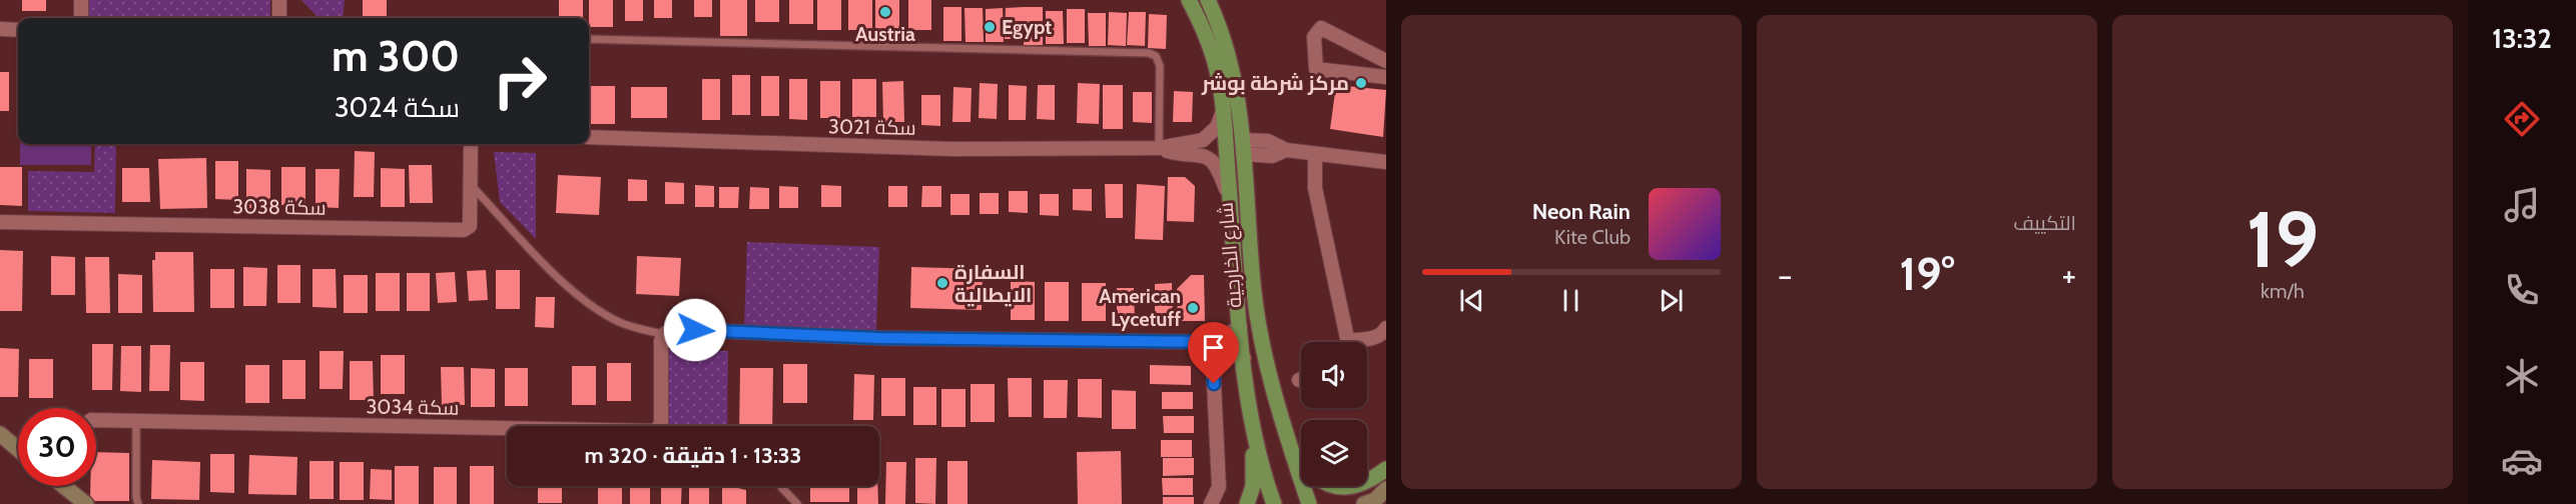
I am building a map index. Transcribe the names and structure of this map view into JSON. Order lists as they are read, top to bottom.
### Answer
{
  "streets": {
    "main road": ["شارع الخارجية"],
    "street": ["سكة 3021", "سكة 3038", "سكة 3034"]
  },
  "crossings": [
    ["سكة 3021", "شارع الخارجية"]
  ],
  "places": [
    "Austria",
    "Egypt",
    "مركز شرطة بوشر",
    "السفارة الايطالية",
    "American Lycetuff"
  ],
  "page": {
    "tabs": "13:32",
    "tile": [
      ["19", "km/h"],
      "التكييف"
    ],
    "turn": ["300 m", "سكة 3024"],
    "song": ["Neon Rain", "Kite Club"],
    "heat": ["−", "19°", "+"],
    "limit": "30",
    "trip": "13:33 · 1 دقيقة · 320 m"
  }
}
